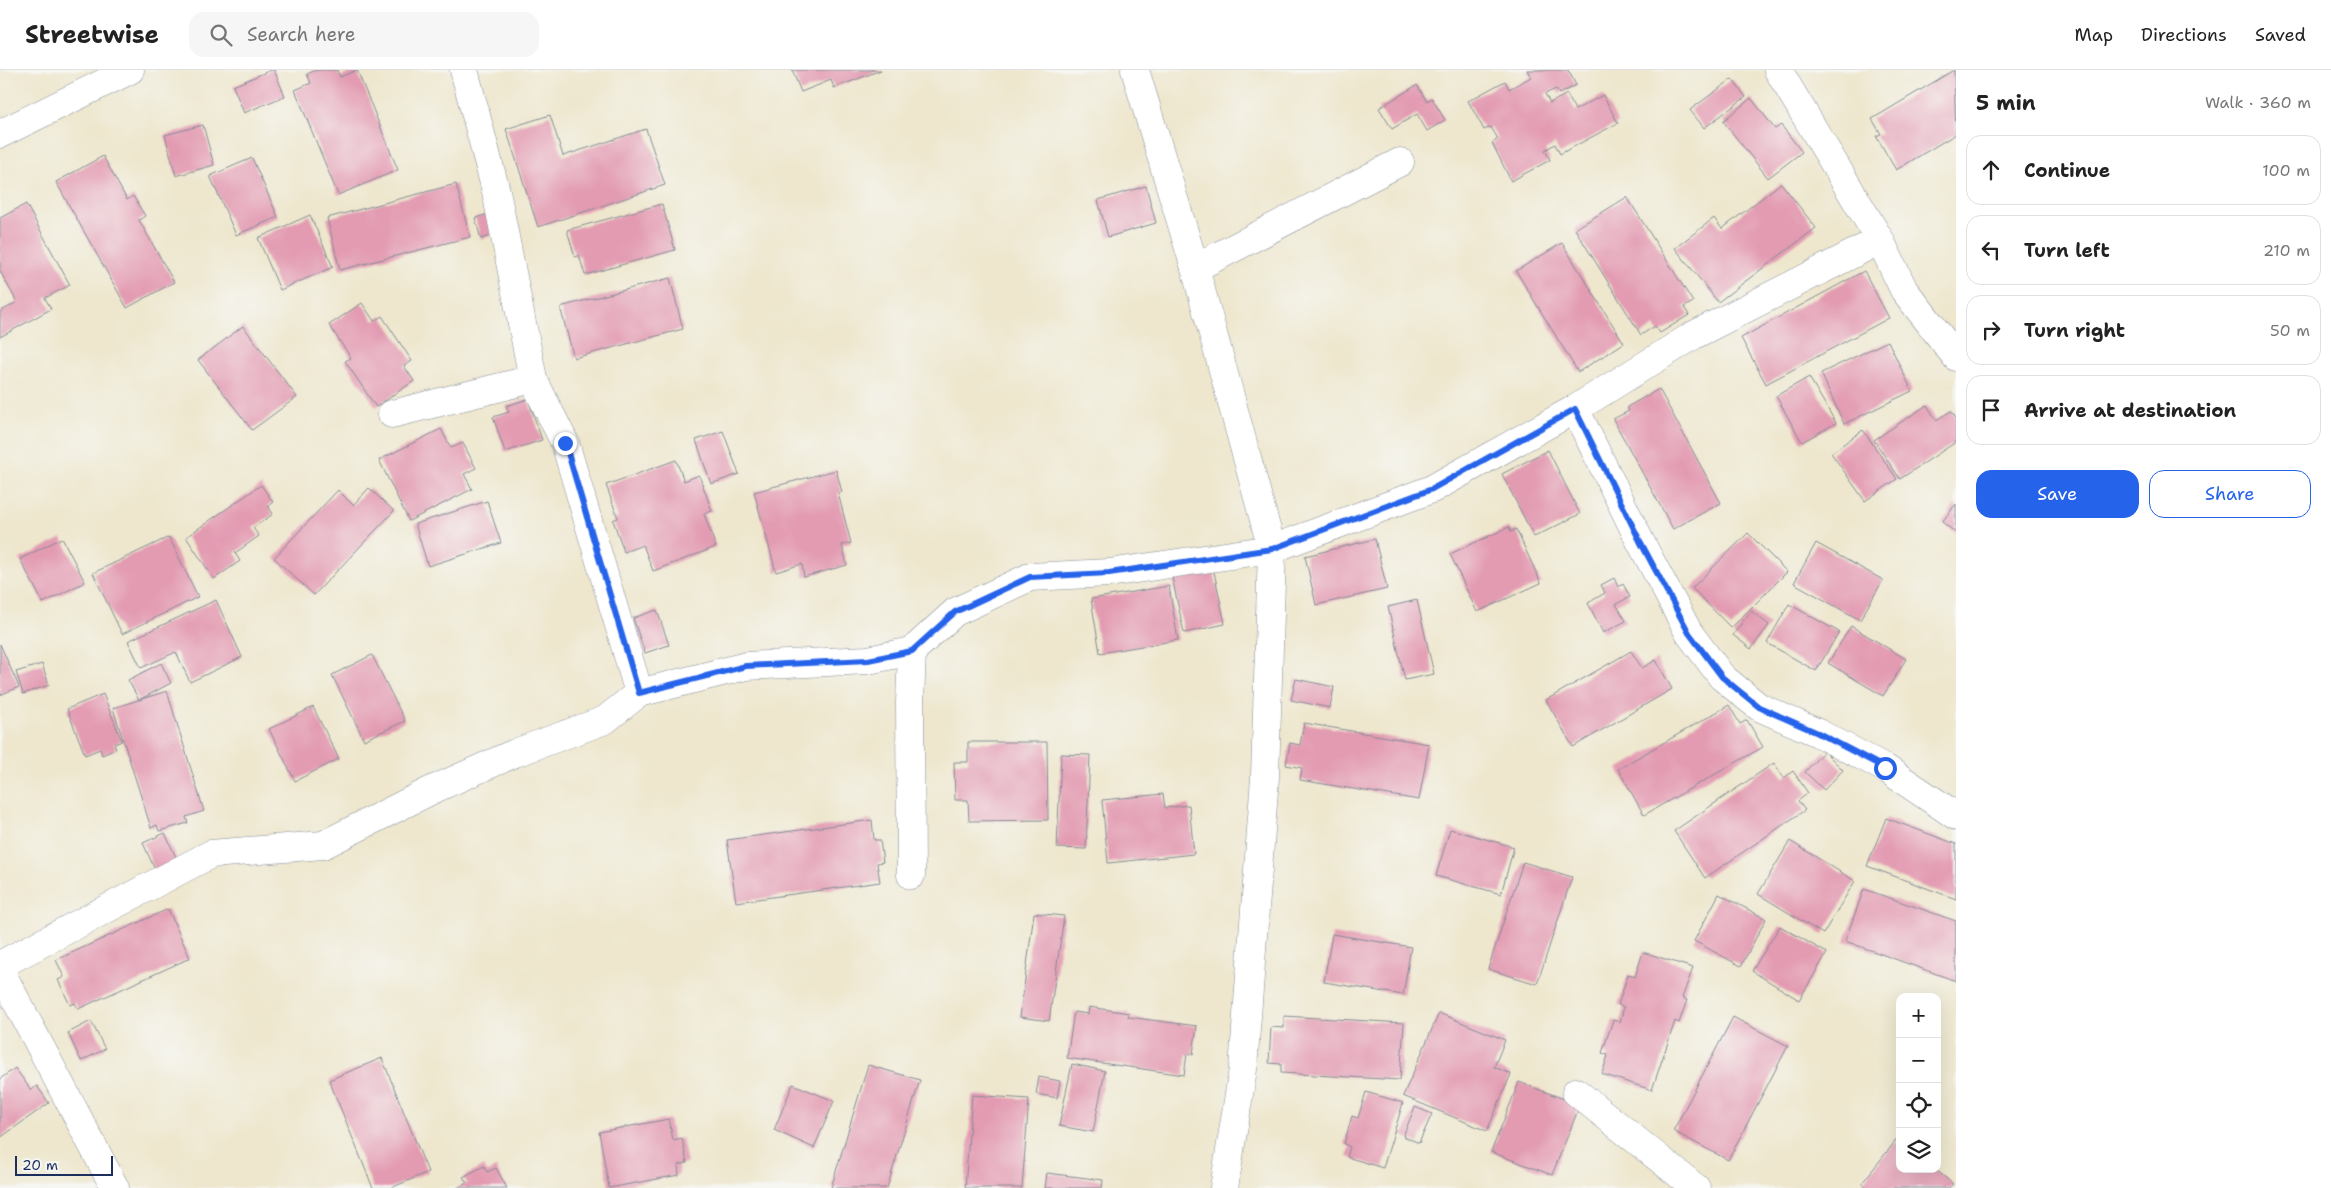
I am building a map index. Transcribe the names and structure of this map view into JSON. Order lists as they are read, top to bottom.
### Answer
{
  "scale_bar": "20 m",
  "page": {
    "header": "Streetwise",
    "search": "Search here",
    "nav": ["Map", "Directions", "Saved"],
    "heading": ["5 min", "Walk · 360 m"],
    "list": [
      ["Continue", "100 m"],
      ["Turn left", "210 m"],
      ["Turn right", "50 m"],
      "Arrive at destination"
    ],
    "buttons": ["Save", "Share"],
    "map_buttons": ["+", "−"],
    "scale": "20 m"
  }
}
